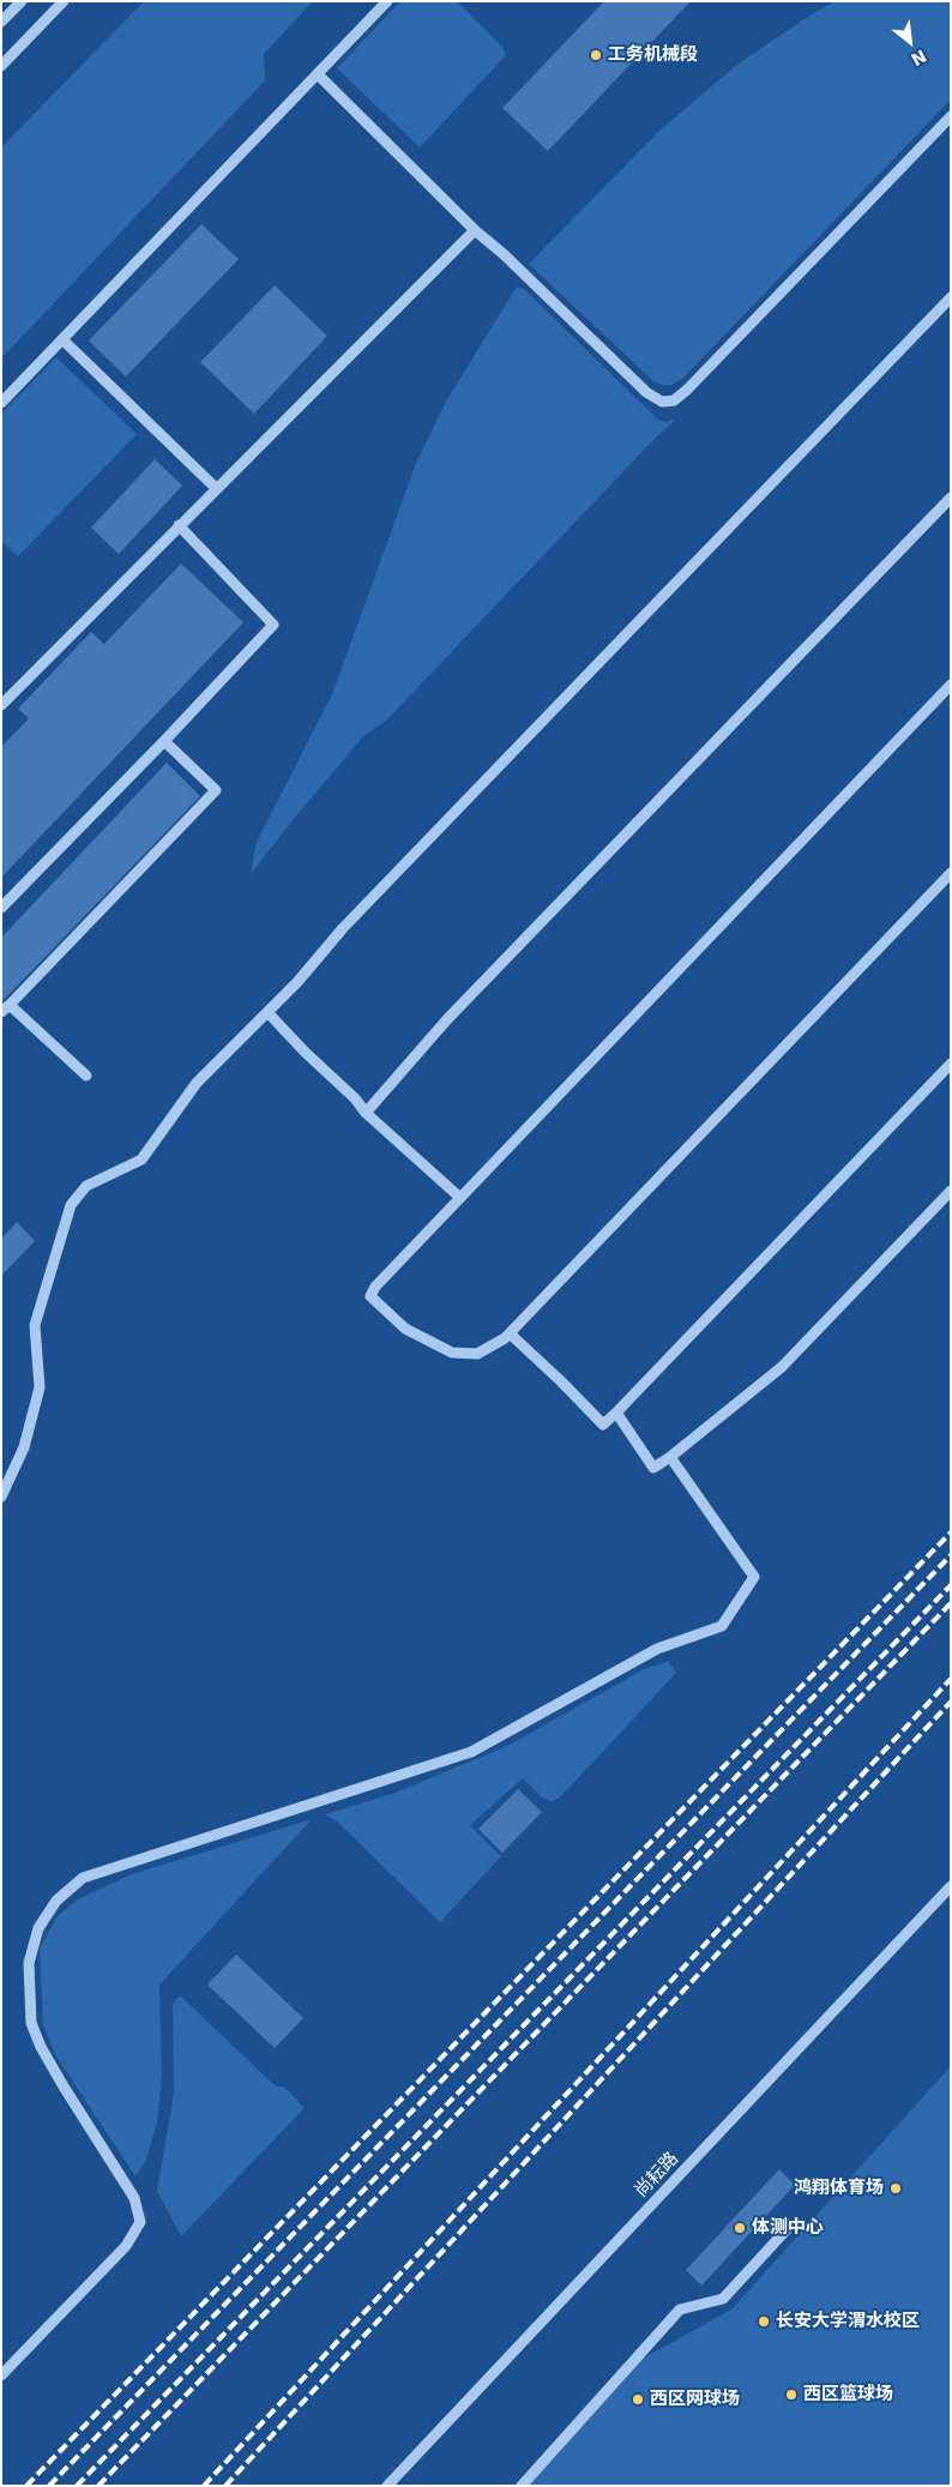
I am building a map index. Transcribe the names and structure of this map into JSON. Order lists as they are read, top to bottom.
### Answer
{
  "streets": {
    "street": ["尚耘路"]
  },
  "places": [
    "工务机械段",
    "鸿翔体育场",
    "体测中心",
    "长安大学渭水校区",
    "西区篮球场",
    "西区网球场"
  ],
  "north": "bottom right"
}
